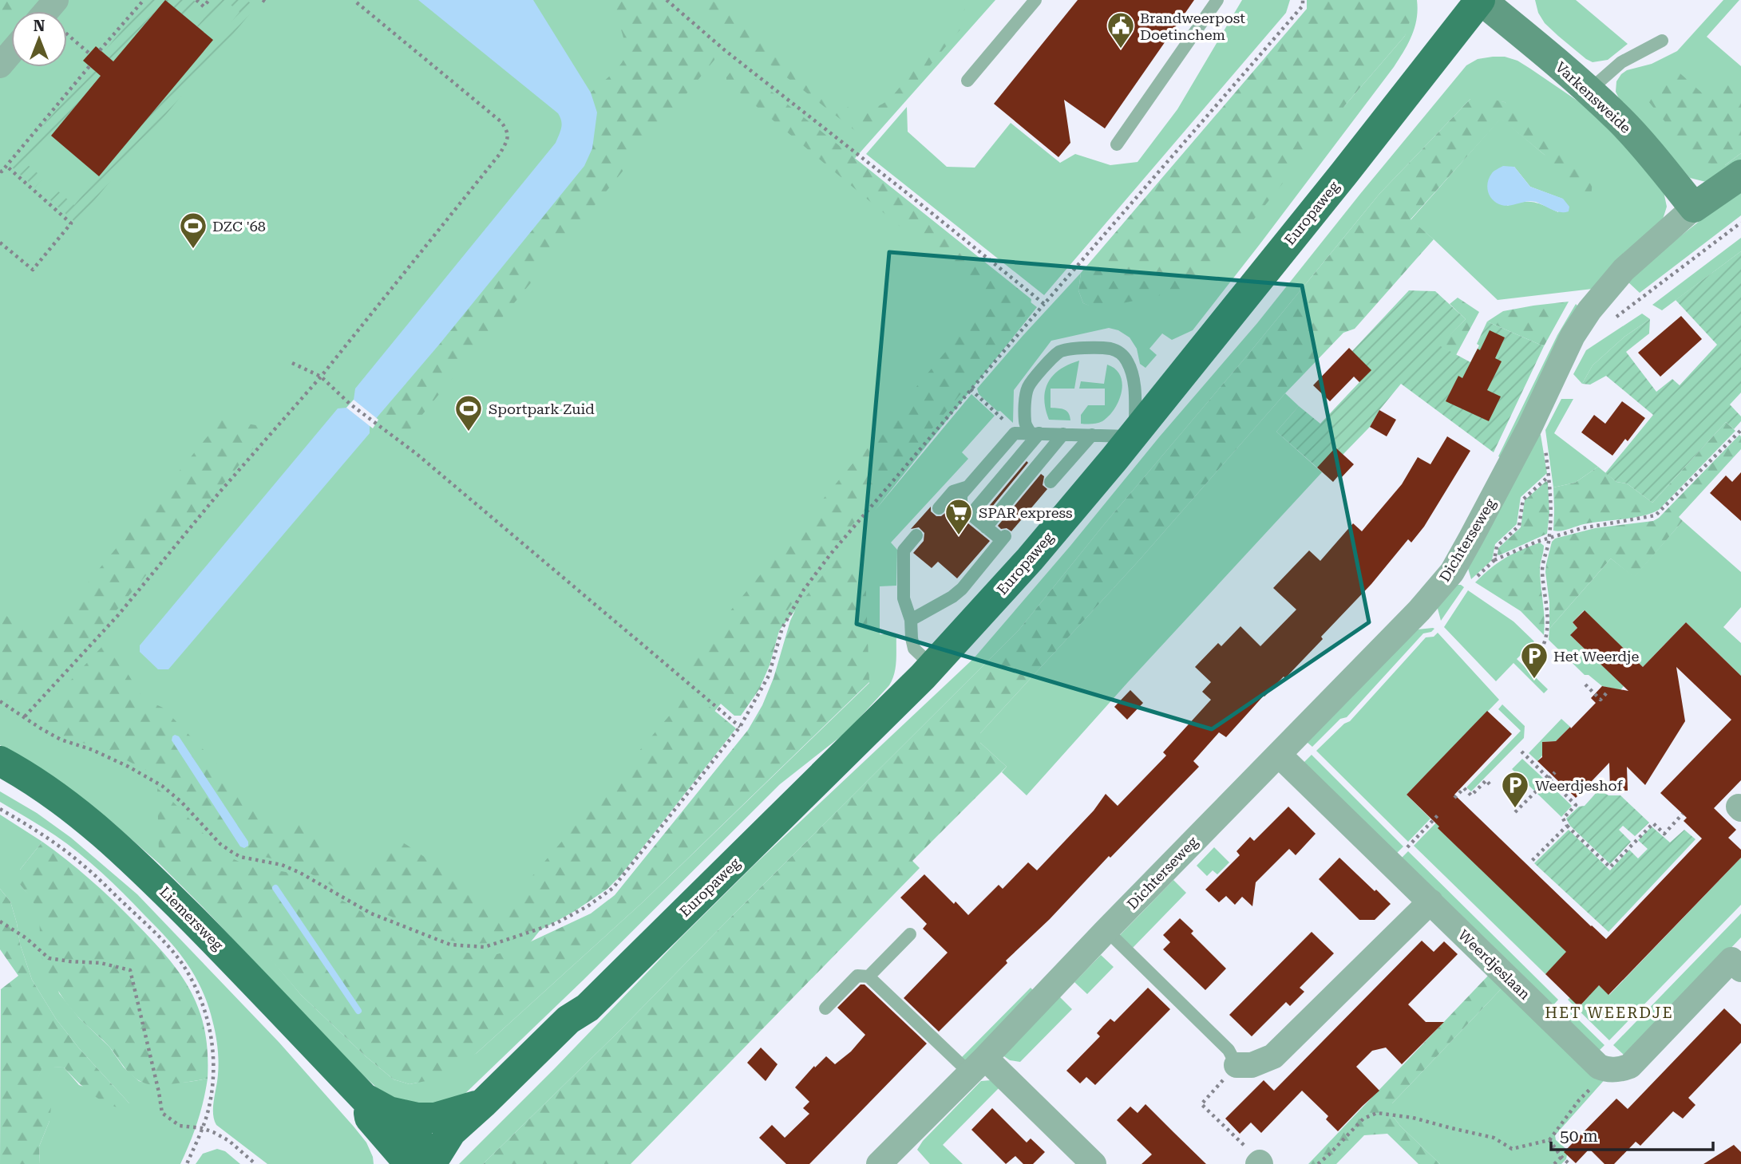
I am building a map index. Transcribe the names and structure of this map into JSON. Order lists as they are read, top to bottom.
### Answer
{
  "streets": {
    "main road": ["Europaweg", "Liemersweg"],
    "street": ["Varkensweide", "Dichterseweg", "Weerdjeslaan"]
  },
  "crossings": [
    ["Varkensweide", "Europaweg"],
    ["Varkensweide", "Dichterseweg"],
    ["Europaweg", "Liemersweg"],
    ["Dichterseweg", "Weerdjeslaan"]
  ],
  "districts": ["HET WEERDJE"],
  "places": {
    "public building": ["Brandweerpost Doetinchem"],
    "sports": ["DZC '68", "Sportpark Zuid"],
    "supermarket": ["SPAR express"],
    "parking": ["Het Weerdje", "Weerdjeshof"]
  },
  "scale_bar": "50 m",
  "north": "top"
}
